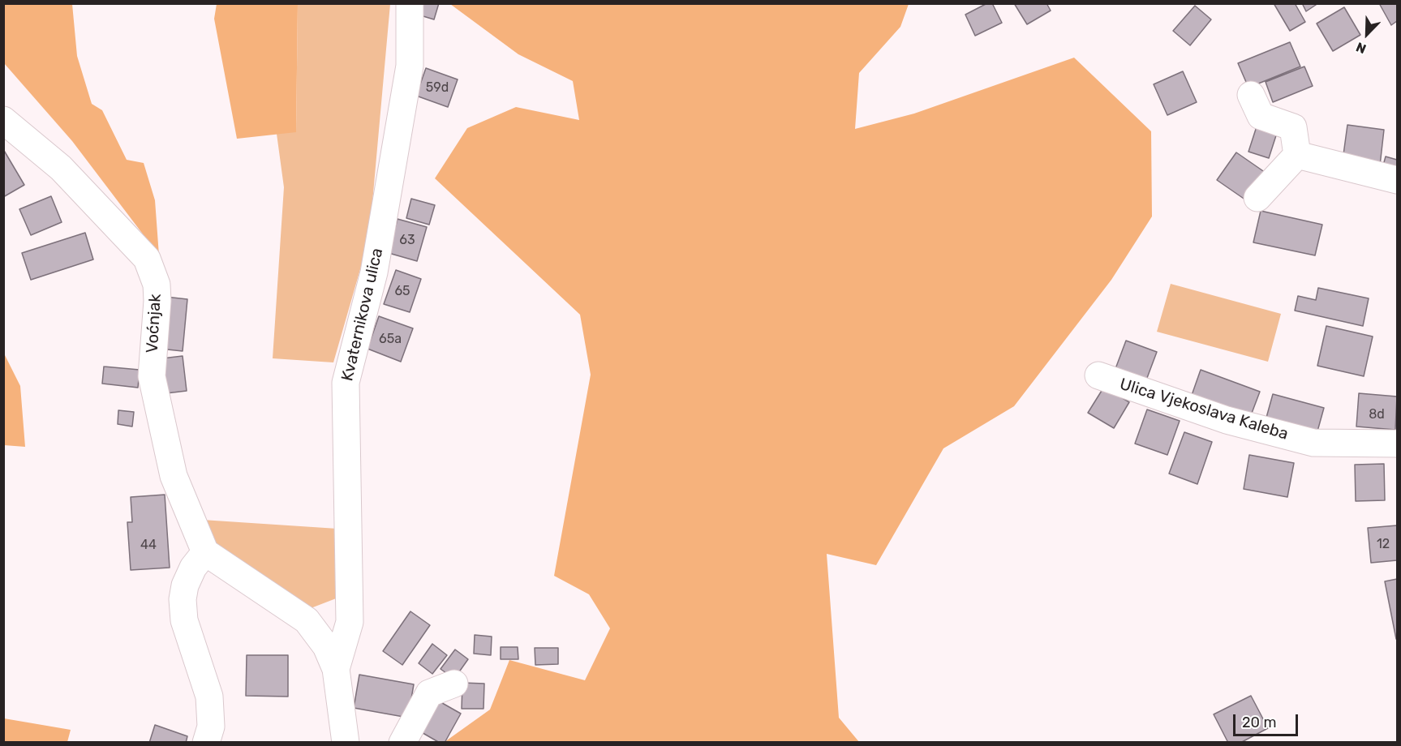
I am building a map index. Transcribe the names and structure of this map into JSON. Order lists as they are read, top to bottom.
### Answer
{
  "streets": {
    "street": ["Kvaternikova ulica", "Voćnjak", "Ulica Vjekoslava Kaleba"]
  },
  "house_numbers": [
    "59d",
    "63",
    "65",
    "65a",
    "8d",
    "12",
    "44"
  ],
  "scale_bar": "20 m",
  "north": "bottom left"
}
